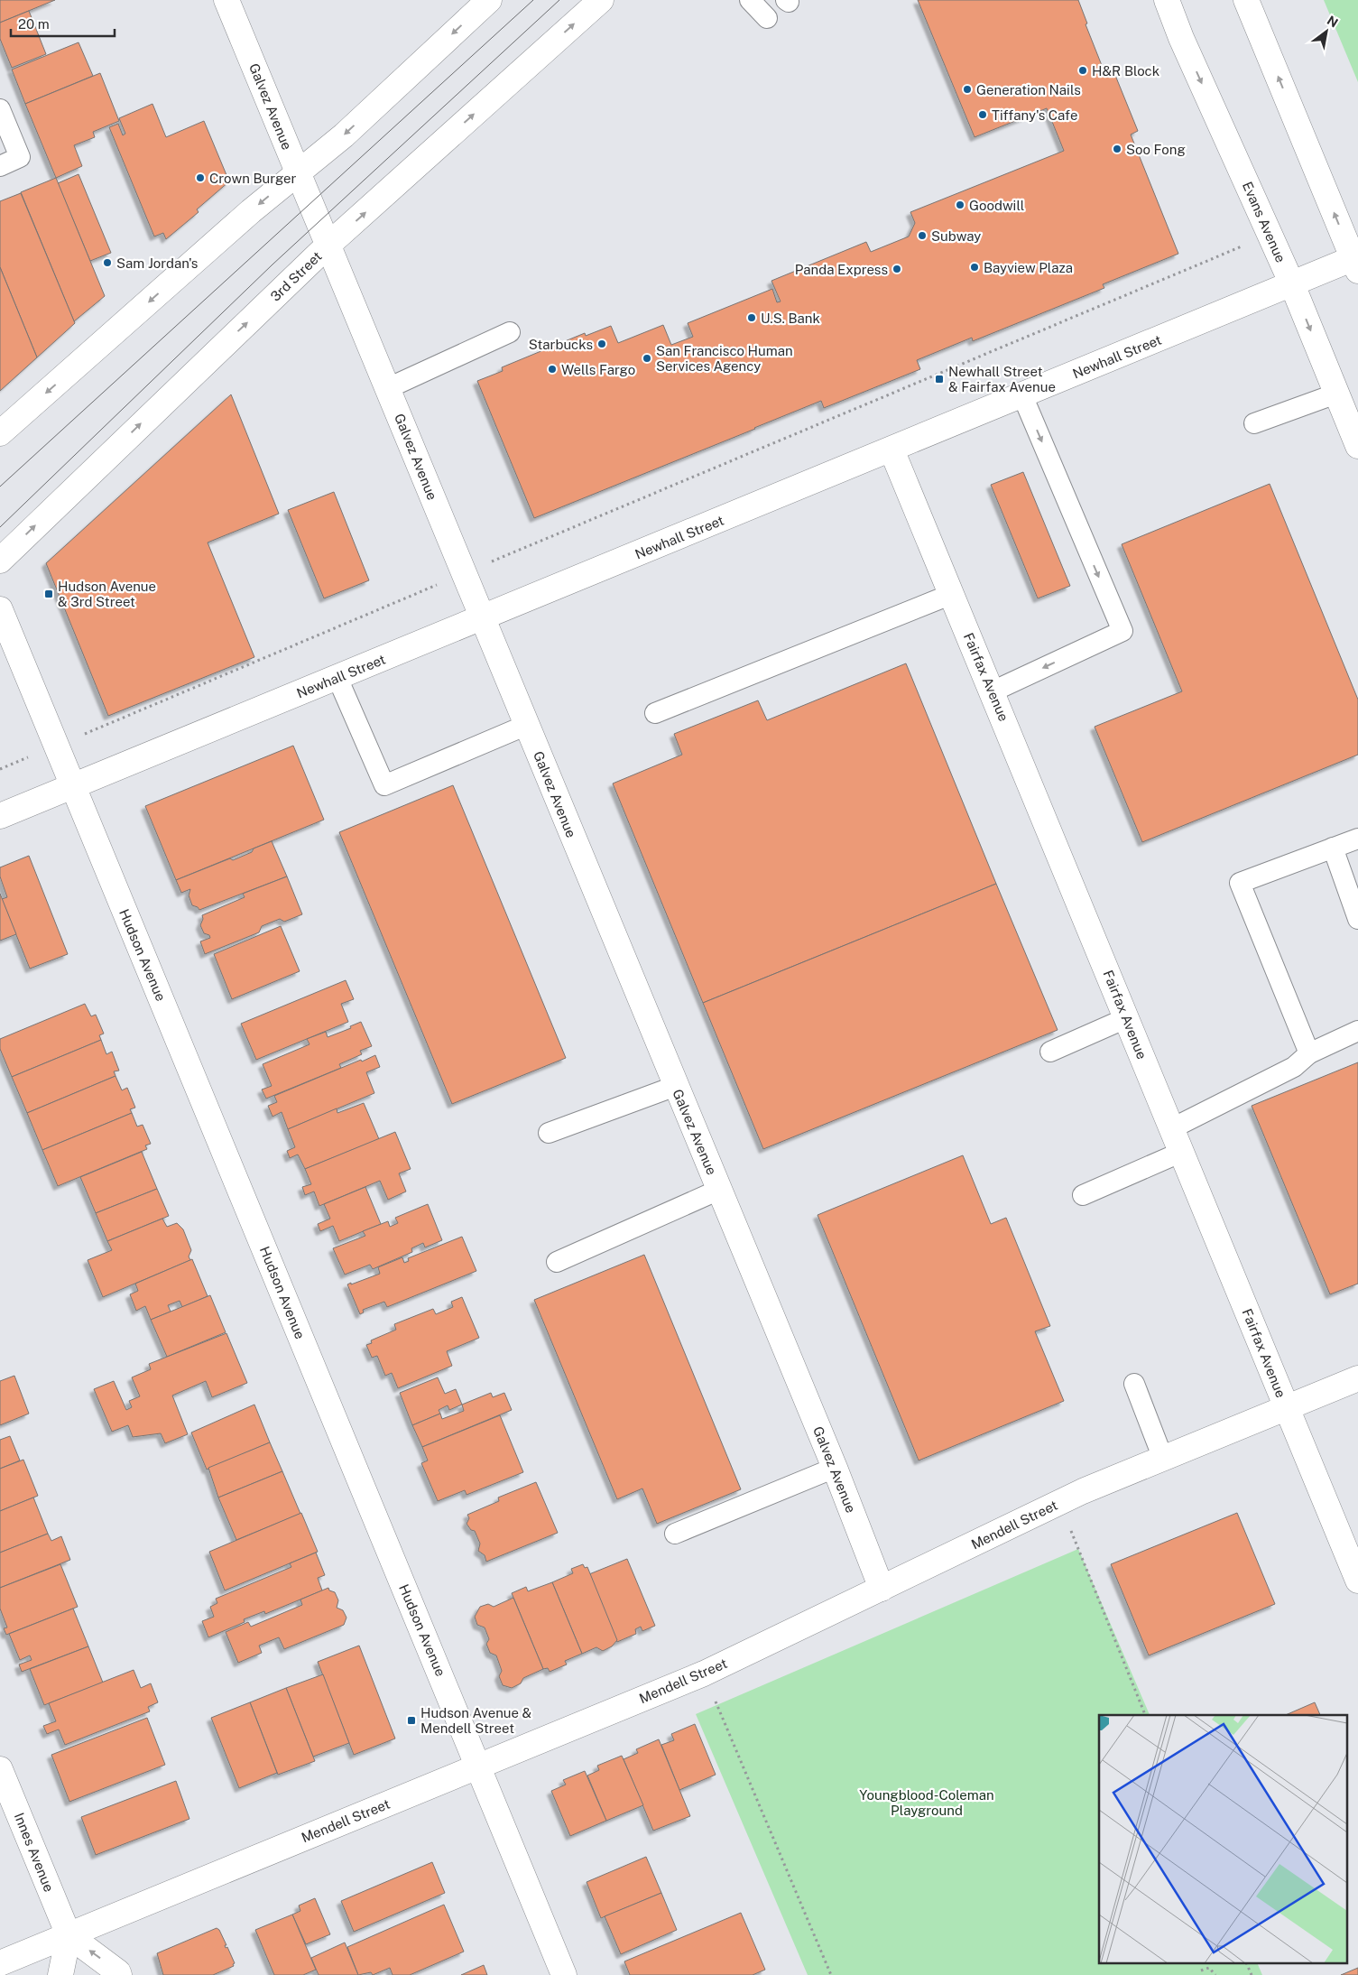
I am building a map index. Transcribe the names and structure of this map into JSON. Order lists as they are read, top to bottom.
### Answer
{
  "streets": {
    "street": [
      "Galvez Avenue",
      "Evans Avenue",
      "3rd Street",
      "Newhall Street",
      "Fairfax Avenue",
      "Hudson Avenue",
      "Mendell Street",
      "Innes Avenue"
    ]
  },
  "crossings": [
    ["Galvez Avenue", "3rd Street"],
    ["Galvez Avenue", "Newhall Street"],
    ["Galvez Avenue", "Mendell Street"],
    ["Evans Avenue", "Newhall Street"],
    ["Newhall Street", "Fairfax Avenue"],
    ["Newhall Street", "Hudson Avenue"],
    ["Fairfax Avenue", "Mendell Street"],
    ["Hudson Avenue", "Mendell Street"],
    ["Mendell Street", "Innes Avenue"]
  ],
  "parks": ["Youngblood-Coleman Playground"],
  "places": {
    "other": [
      "H&R Block",
      "Generation Nails",
      "Tiffany's Cafe",
      "Soo Fong",
      "Crown Burger",
      "Goodwill",
      "Subway",
      "Sam Jordan's",
      "Bayview Plaza",
      "Panda Express",
      "U.S. Bank",
      "Starbucks",
      "San Francisco Human Services Agency",
      "Wells Fargo"
    ],
    "transit": ["Newhall Street & Fairfax Avenue", "Hudson Avenue & 3rd Street", "Hudson Avenue & Mendell Street"]
  },
  "scale_bar": "20 m",
  "north": "top right"
}
